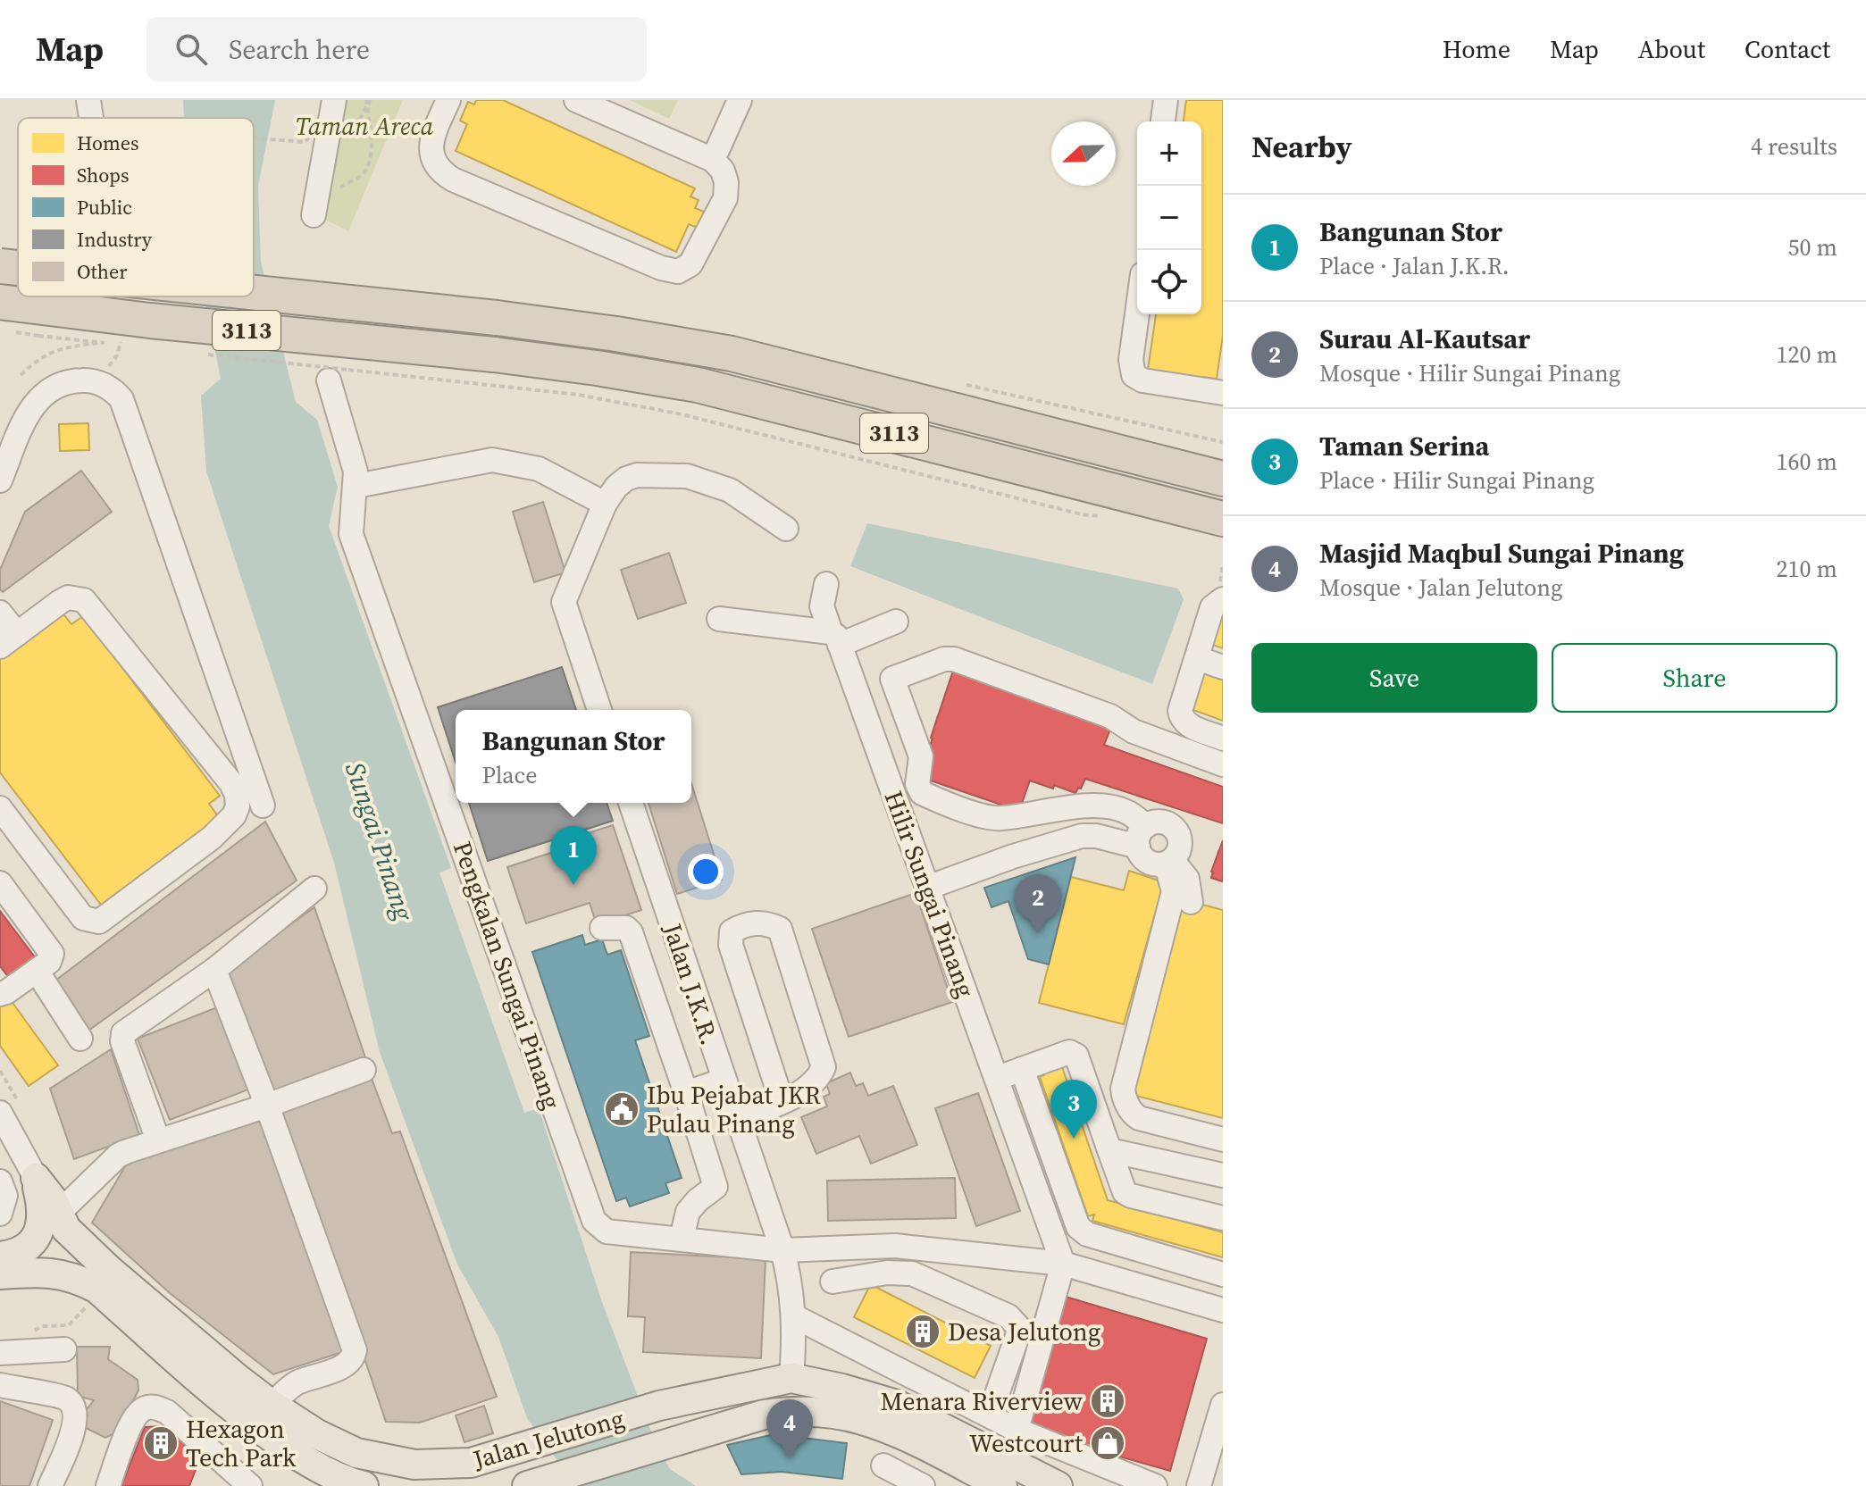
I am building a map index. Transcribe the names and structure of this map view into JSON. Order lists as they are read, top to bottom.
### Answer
{
  "streets": {
    "highway": ["3113"],
    "main road": ["Jalan Jelutong"],
    "street": ["Hilir Sungai Pinang", "Pengkalan Sungai Pinang", "Jalan J.K.R."]
  },
  "crossings": [
    ["Hilir Sungai Pinang", "Pengkalan Sungai Pinang"],
    ["Pengkalan Sungai Pinang", "Jalan J.K.R."],
    ["Jalan J.K.R.", "Jalan Jelutong"]
  ],
  "water": ["Sungai Pinang"],
  "parks": ["Taman Areca"],
  "places": {
    "public building": ["Ibu Pejabat JKR Pulau Pinang"],
    "building": ["Desa Jelutong", "Menara Riverview", "Hexagon Tech Park"],
    "shop": ["Westcourt"]
  },
  "legend": [
    "Homes",
    "Shops",
    "Public",
    "Industry",
    "Other"
  ],
  "north": "left",
  "page": {
    "header": "Map",
    "search": "Search here",
    "nav": [
      "Home",
      "Map",
      "About",
      "Contact"
    ],
    "heading": ["Nearby", "4 results"],
    "map_buttons": ["+", "−"],
    "list": [
      {
        "mark": "1",
        "name": "Bangunan Stor",
        "note": "Place · Jalan J.K.R.",
        "value": "50 m"
      },
      {
        "mark": "2",
        "name": "Surau Al-Kautsar",
        "note": "Mosque · Hilir Sungai Pinang",
        "value": "120 m"
      },
      {
        "mark": "3",
        "name": "Taman Serina",
        "note": "Place · Hilir Sungai Pinang",
        "value": "160 m"
      },
      {
        "mark": "4",
        "name": "Masjid Maqbul Sungai Pinang",
        "note": "Mosque · Jalan Jelutong",
        "value": "210 m"
      }
    ],
    "buttons": ["Save", "Share"],
    "popup": ["Bangunan Stor", "Place"],
    "pins": [
      "1",
      "2",
      "3",
      "4"
    ]
  }
}
